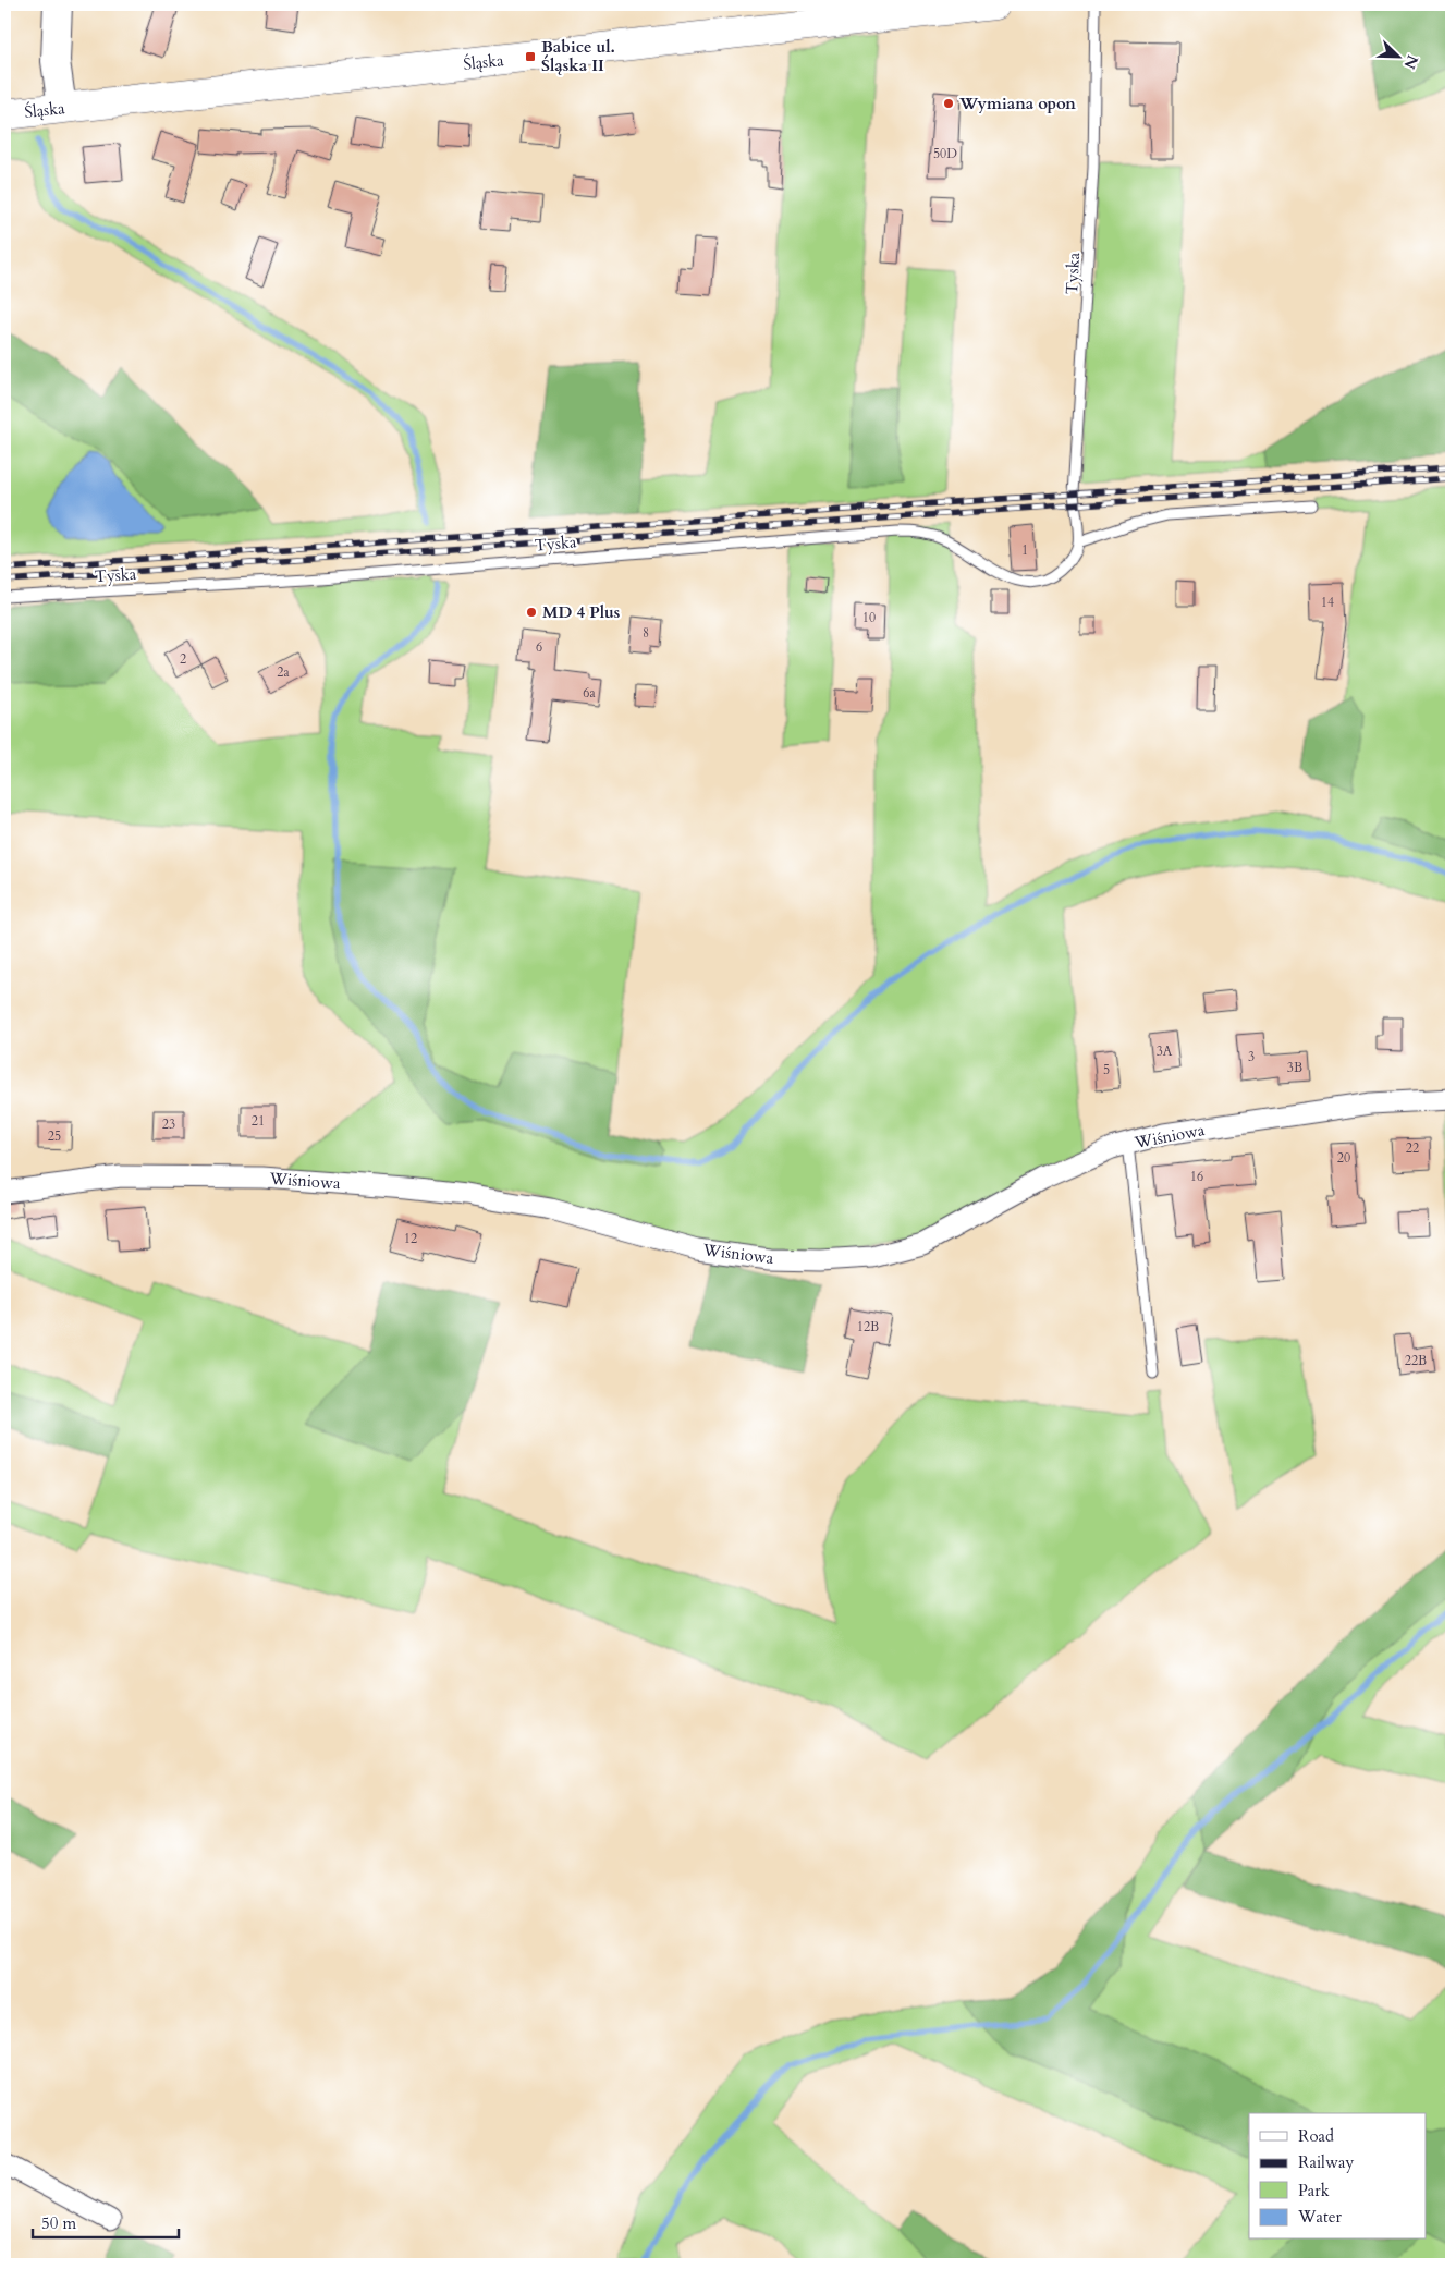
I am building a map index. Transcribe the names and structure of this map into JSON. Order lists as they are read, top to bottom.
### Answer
{
  "streets": {
    "main road": ["Śląska"],
    "street": ["Wiśniowa"],
    "lane": ["Tyska"]
  },
  "places": {
    "transit": ["Babice ul. Śląska II"],
    "other": ["Wymiana opon", "MD 4 Plus"]
  },
  "house_numbers": [
    "50D",
    "1",
    "14",
    "10",
    "8",
    "6",
    "2",
    "2a",
    "6a",
    "3A",
    "3",
    "3B",
    "5",
    "21",
    "23",
    "25",
    "22",
    "20",
    "16",
    "12",
    "12B",
    "22B"
  ],
  "legend": [
    "Road",
    "Railway",
    "Park",
    "Water"
  ],
  "scale_bar": "50 m",
  "north": "bottom right"
}
